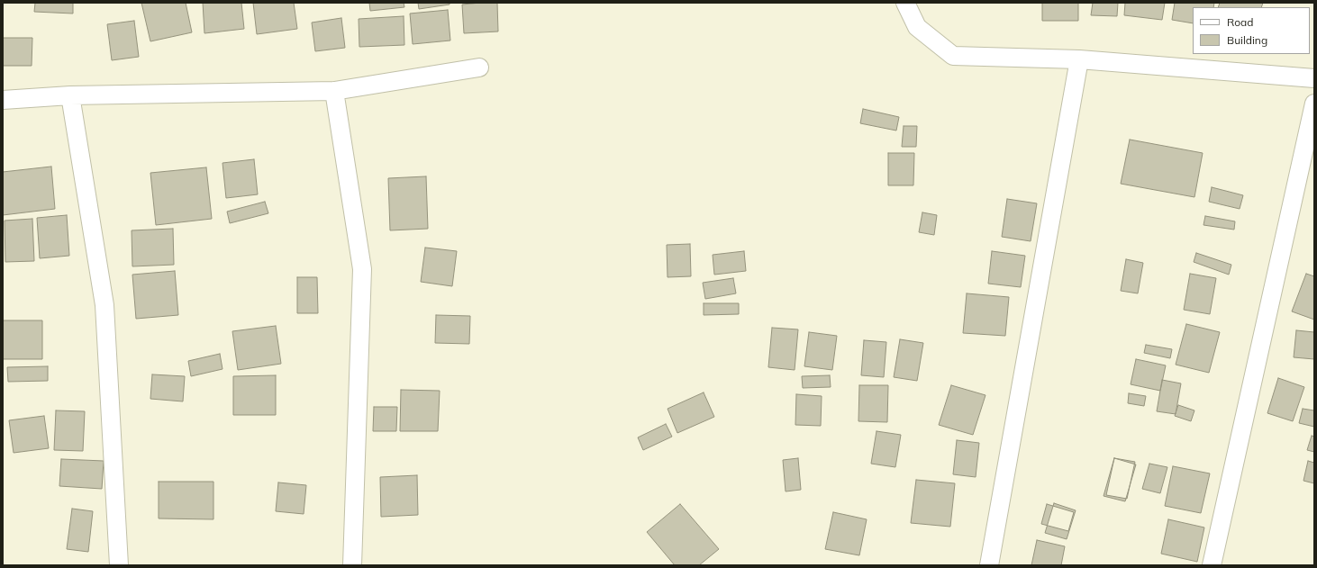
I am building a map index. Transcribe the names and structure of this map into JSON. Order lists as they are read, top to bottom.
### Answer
{
  "legend": ["Road", "Building"]
}
